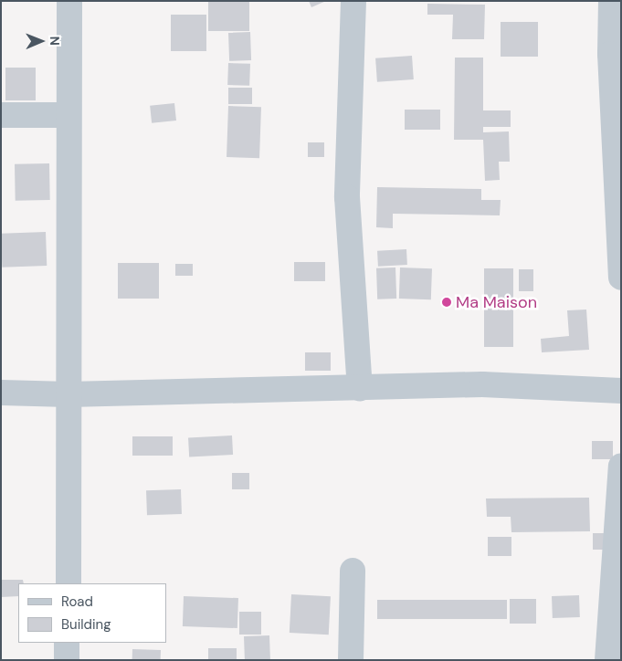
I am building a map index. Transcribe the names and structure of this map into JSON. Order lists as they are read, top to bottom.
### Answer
{
  "places": ["Ma Maison"],
  "legend": ["Road", "Building"],
  "north": "right"
}
